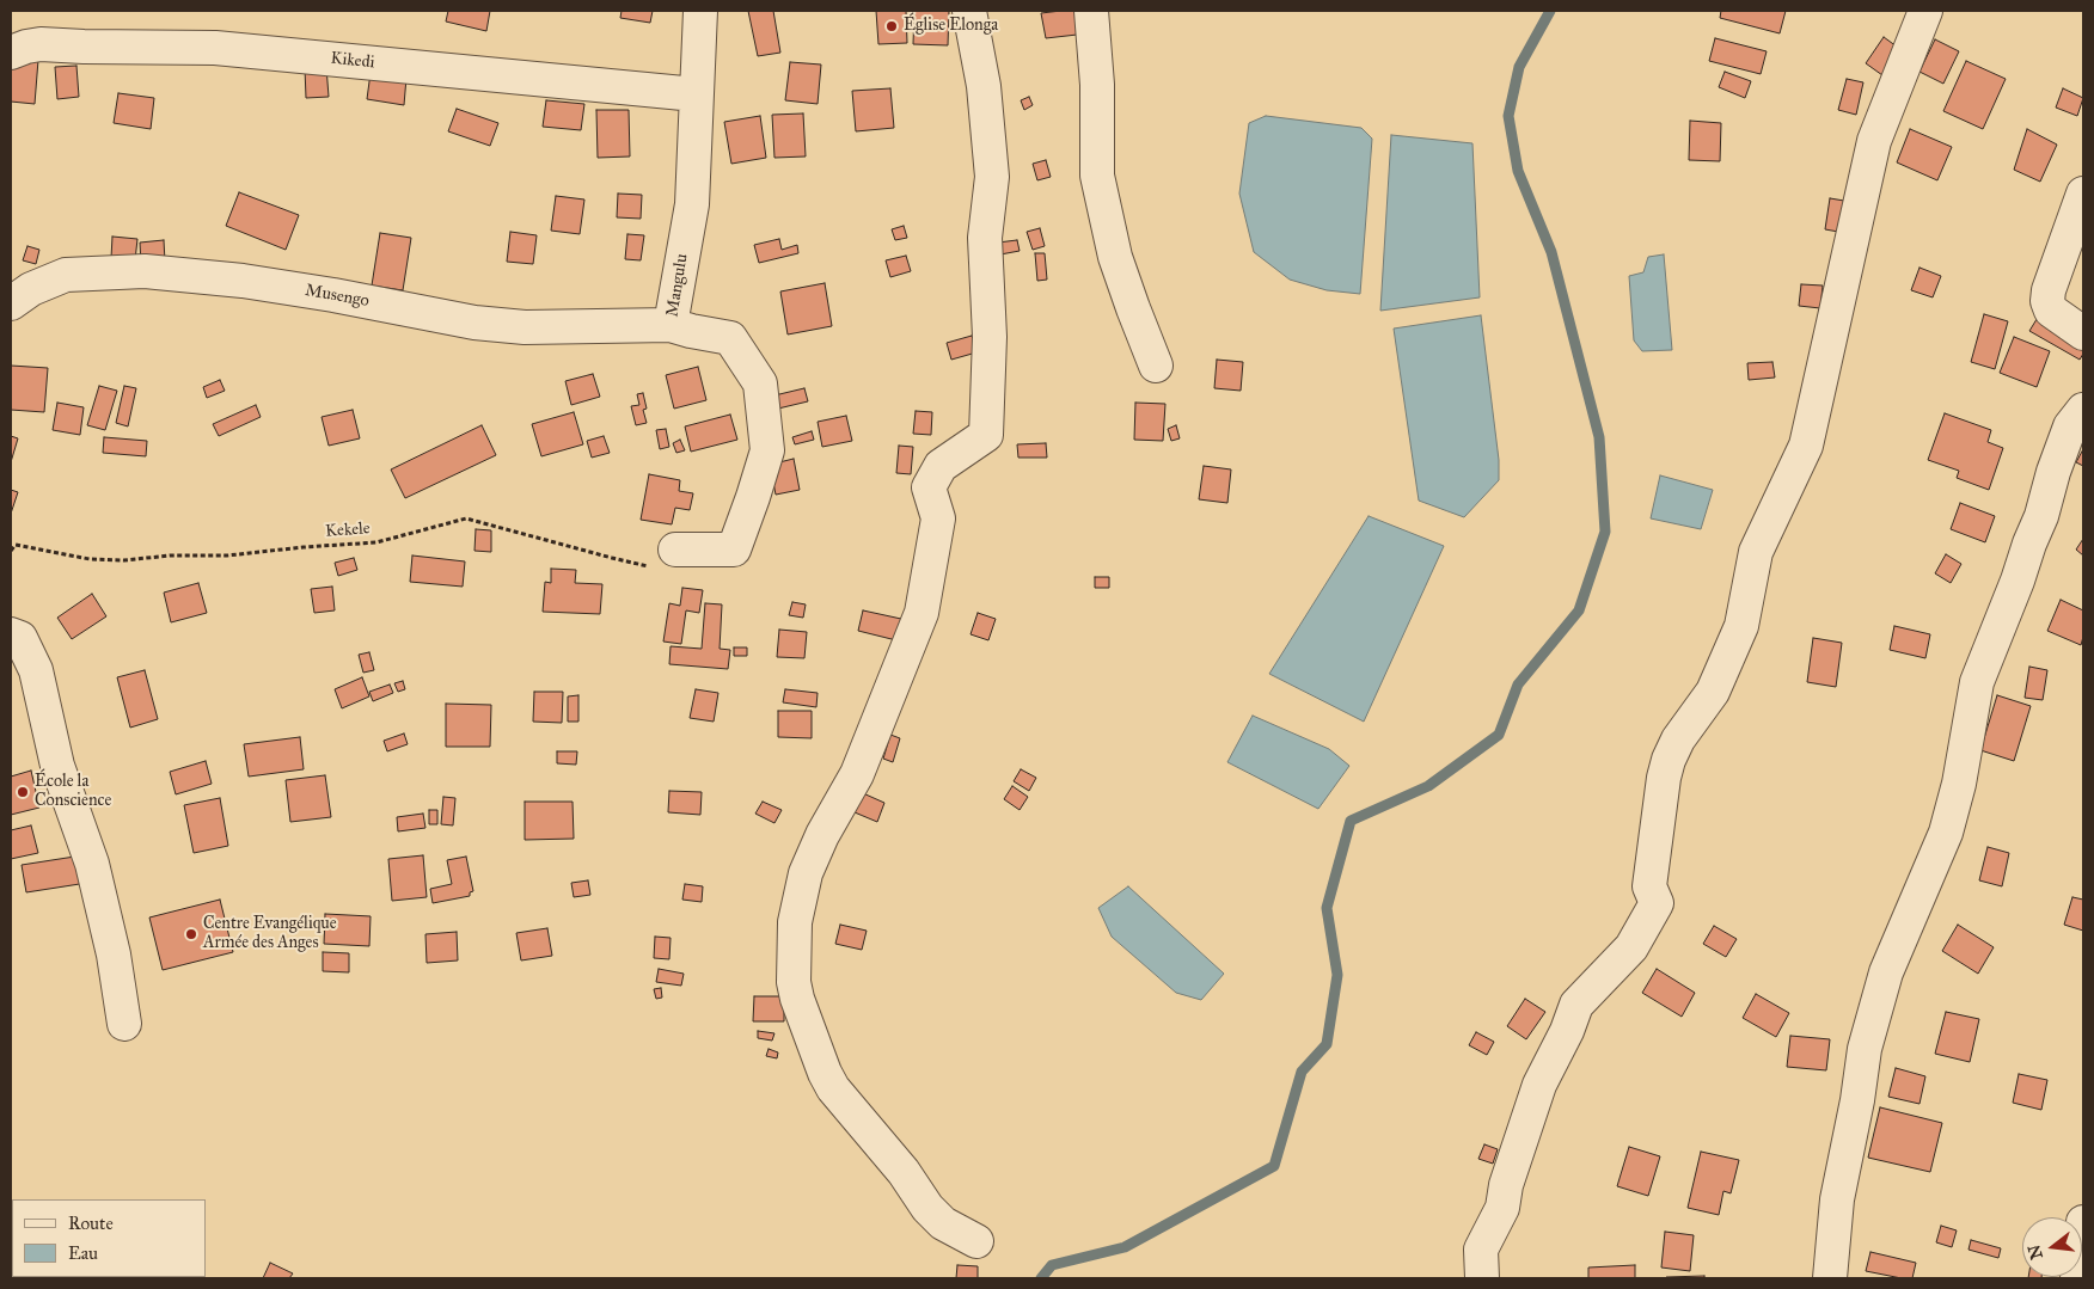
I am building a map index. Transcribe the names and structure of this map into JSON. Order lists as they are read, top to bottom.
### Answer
{
  "streets": {
    "street": ["Kikedi", "Mangulu", "Musengo"],
    "path": ["Kekele"]
  },
  "crossings": [
    ["Kikedi", "Mangulu"],
    ["Mangulu", "Musengo"],
    ["Mangulu", "Kekele"]
  ],
  "places": ["Église Elonga", "École la Conscience", "Centre Evangélique Armée des Anges"],
  "legend": ["Route", "Eau"],
  "north": "left"
}
